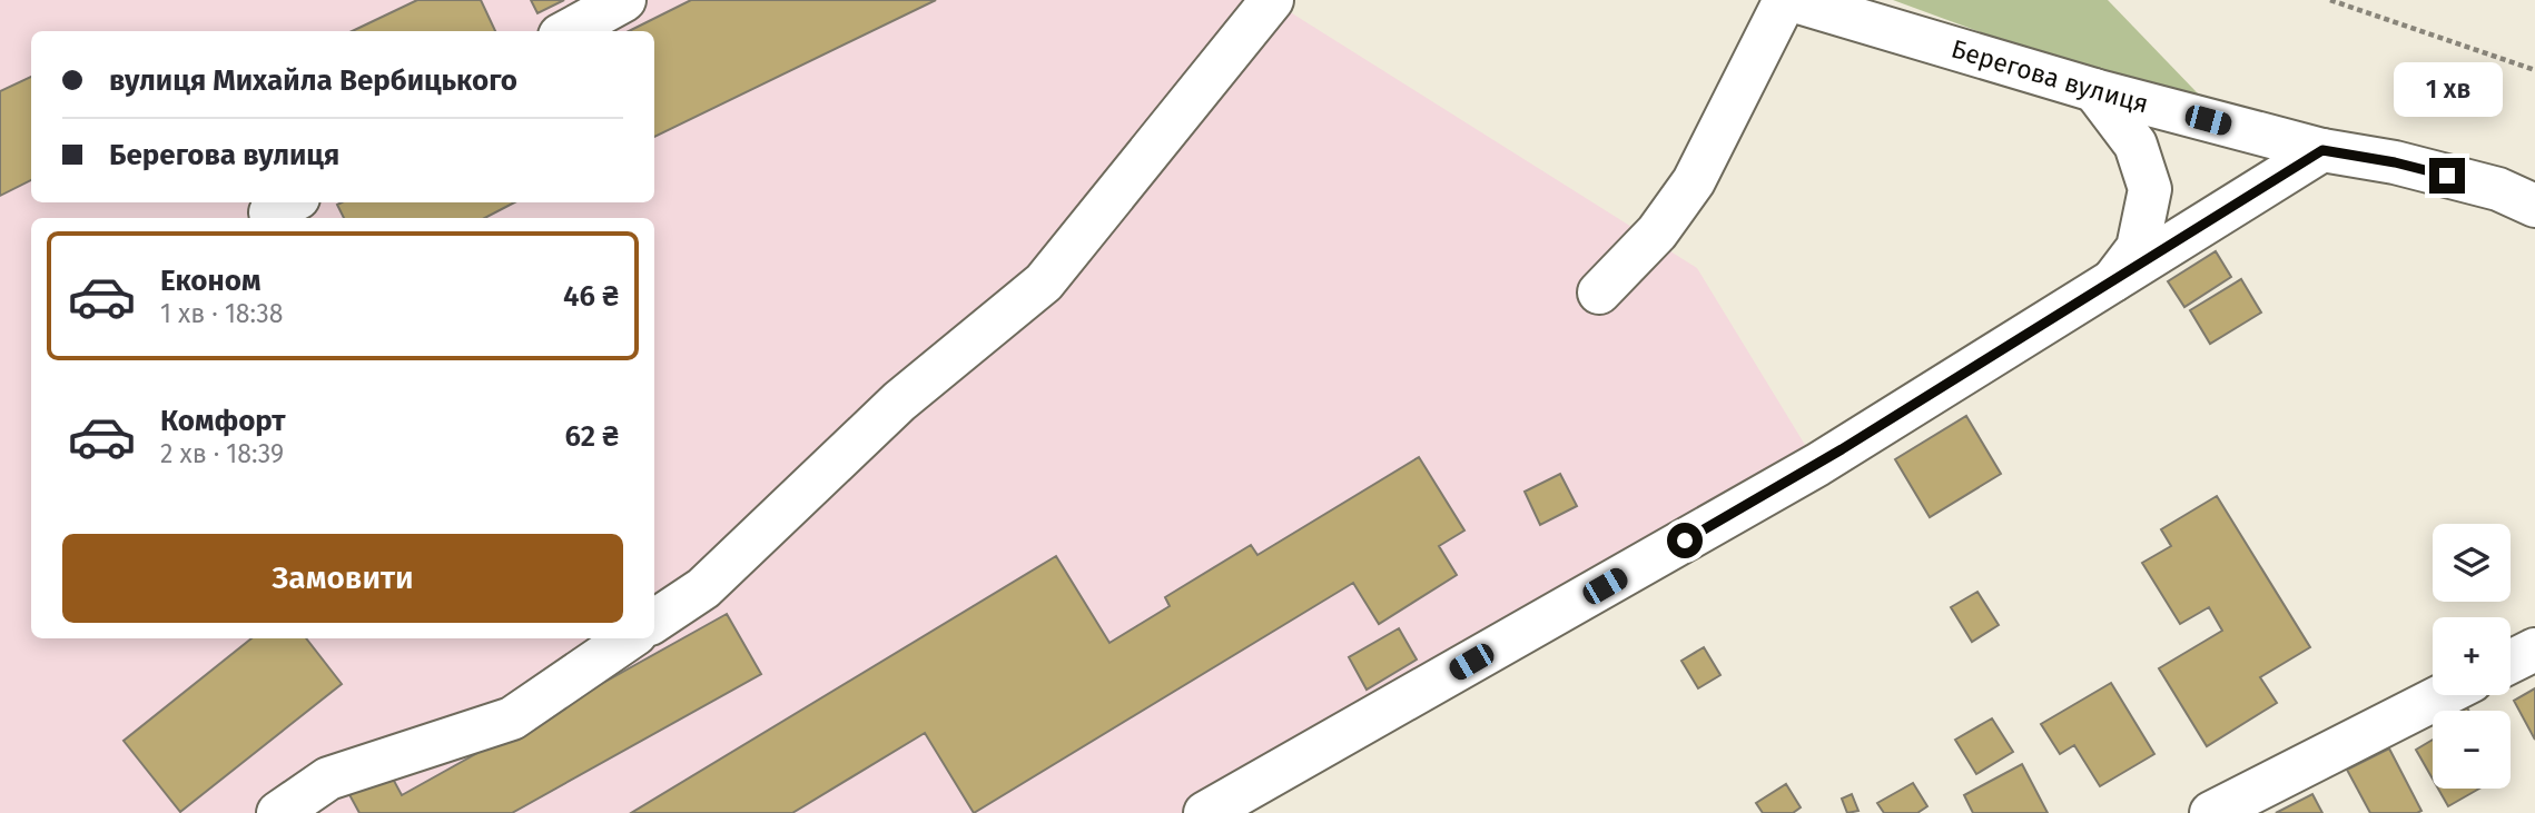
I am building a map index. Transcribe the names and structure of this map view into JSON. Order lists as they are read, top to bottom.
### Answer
{
  "streets": {
    "street": ["Берегова вулиця"]
  },
  "page": {
    "banner": ["вулиця Михайла Вербицького", "Берегова вулиця"],
    "bubble": "1 хв",
    "list": [
      {
        "name": "Економ",
        "note": "1 хв · 18:38",
        "value": "46 ₴"
      },
      {
        "name": "Комфорт",
        "note": "2 хв · 18:39",
        "value": "62 ₴"
      }
    ],
    "buttons": "Замовити",
    "map_buttons": ["+", "−"]
  }
}
